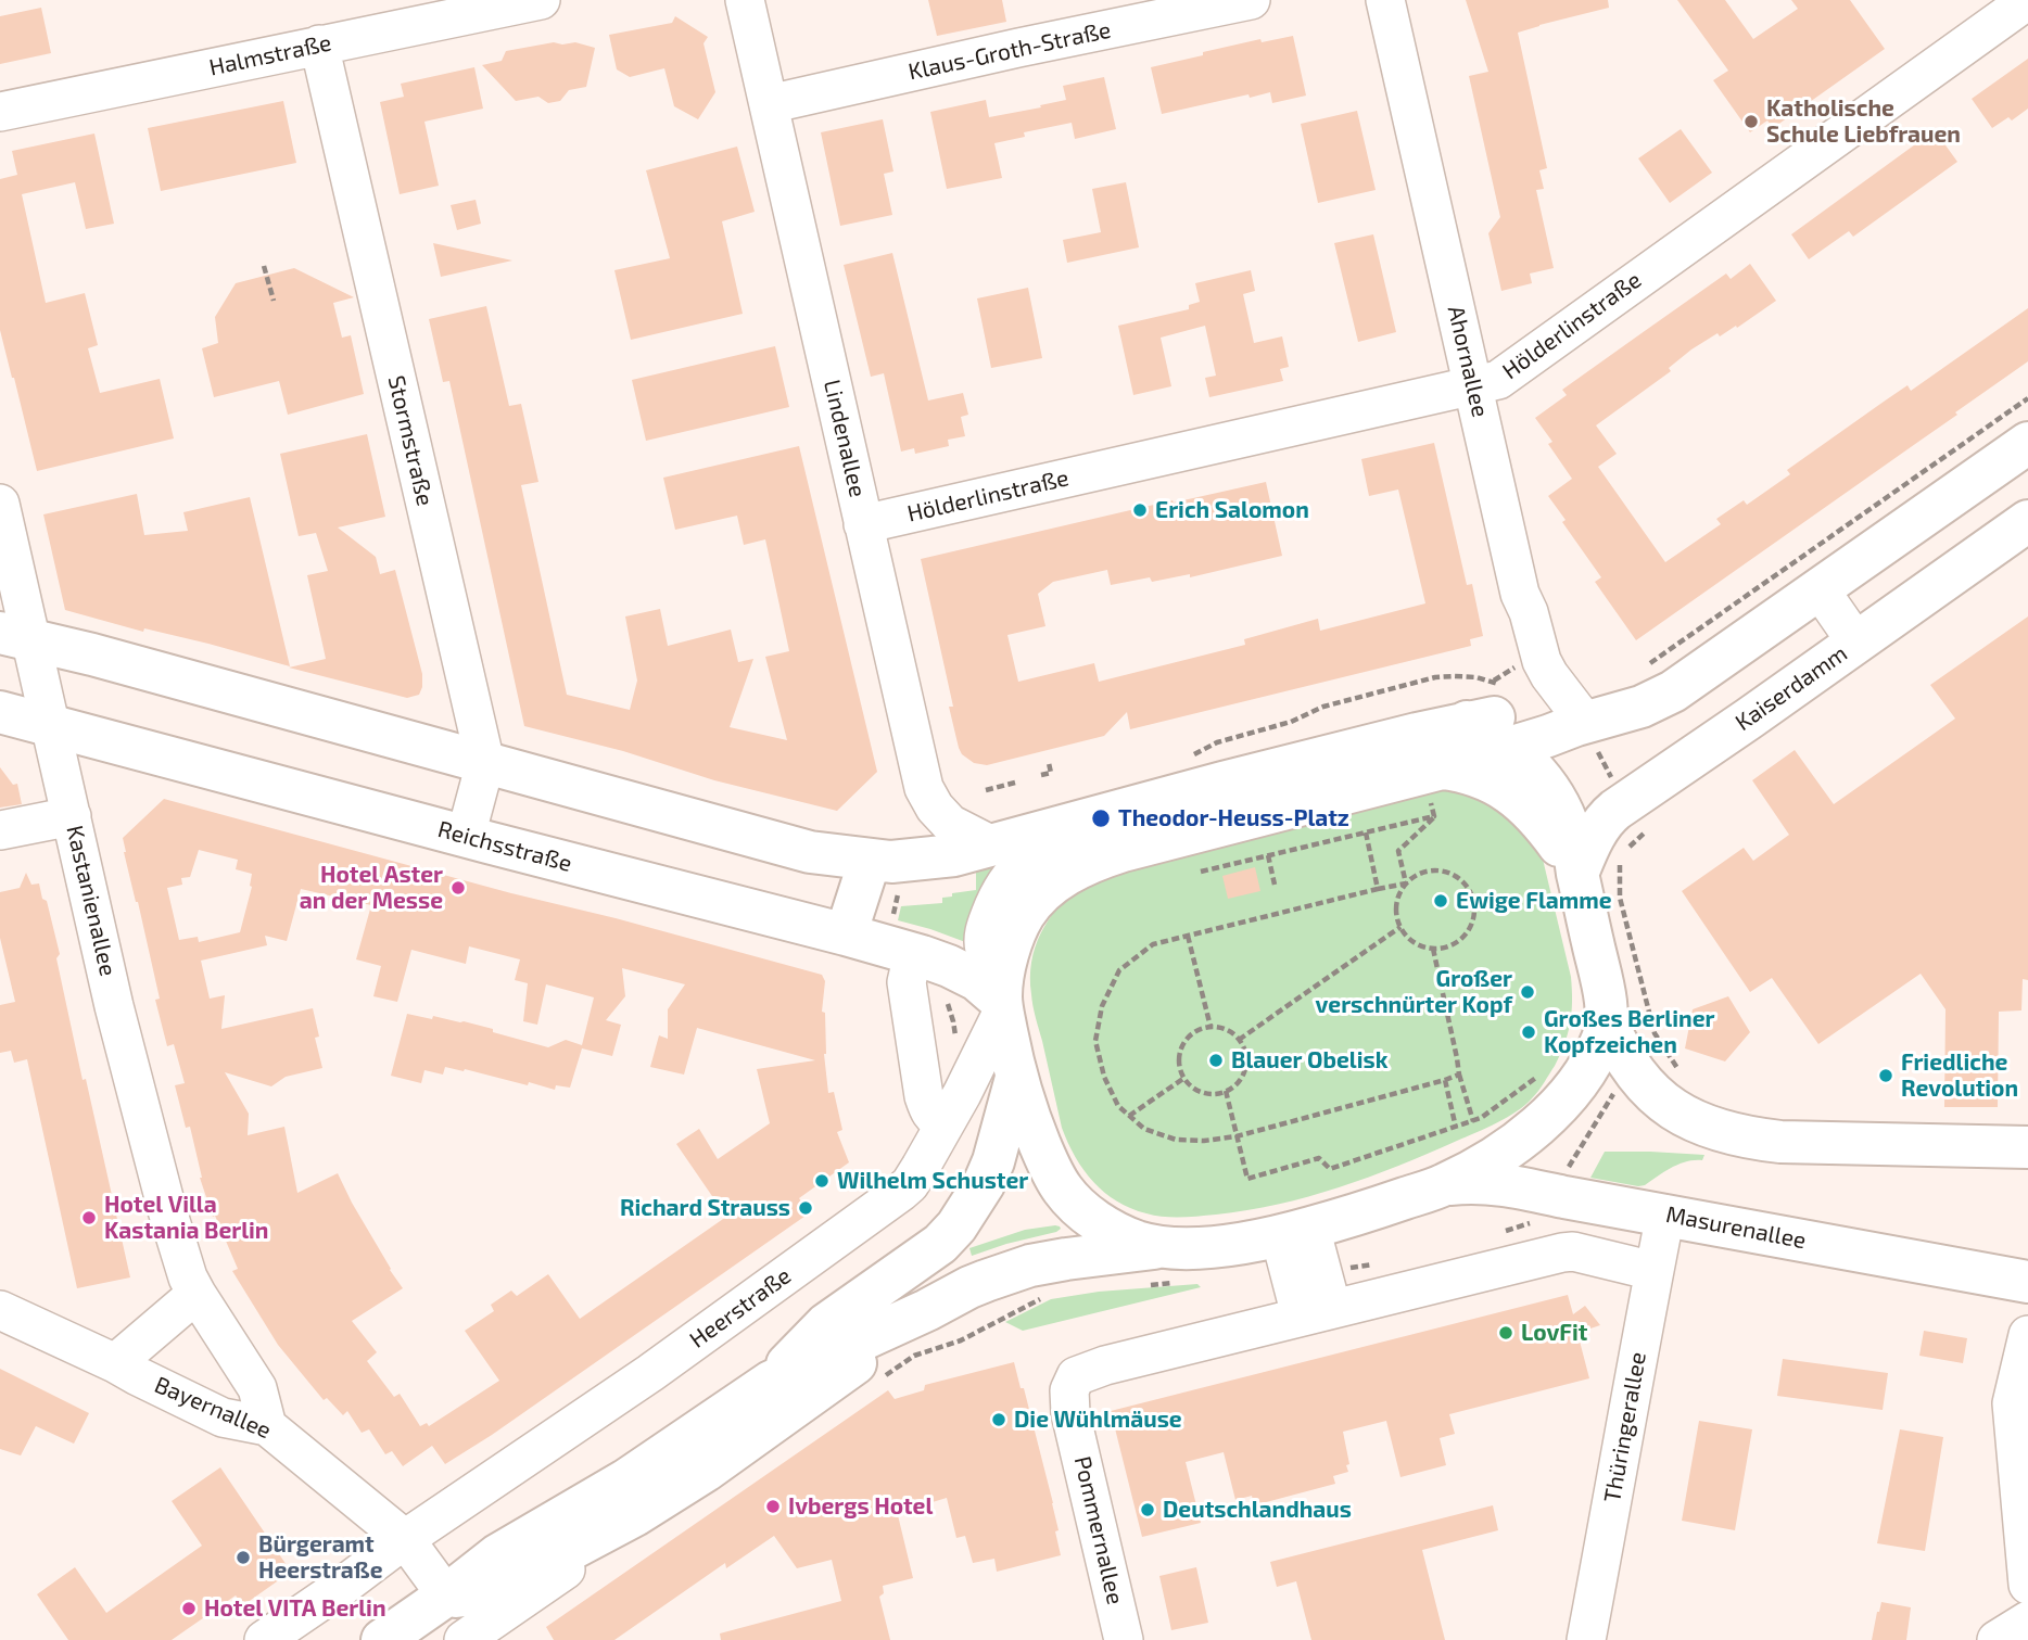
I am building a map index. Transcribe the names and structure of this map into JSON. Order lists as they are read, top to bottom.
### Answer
{
  "streets": {
    "main road": ["Kaiserdamm", "Reichsstraße", "Masurenallee"],
    "street": [
      "Klaus-Groth-Straße",
      "Halmstraße",
      "Hölderlinstraße",
      "Ahornallee",
      "Lindenallee",
      "Stormstraße",
      "Kastanienallee",
      "Heerstraße",
      "Bayernallee",
      "Thüringerallee",
      "Pommernallee"
    ]
  },
  "crossings": [
    ["Klaus-Groth-Straße", "Lindenallee"],
    ["Halmstraße", "Stormstraße"],
    ["Hölderlinstraße", "Ahornallee"],
    ["Hölderlinstraße", "Lindenallee"],
    ["Stormstraße", "Reichsstraße"],
    ["Reichsstraße", "Kastanienallee"],
    ["Reichsstraße", "Heerstraße"],
    ["Kastanienallee", "Bayernallee"],
    ["Masurenallee", "Thüringerallee"],
    ["Heerstraße", "Bayernallee"]
  ],
  "places": [
    "Katholische Schule Liebfrauen",
    "Erich Salomon",
    "Theodor-Heuss-Platz",
    "Hotel Aster an der Messe",
    "Ewige Flamme",
    "Großer verschnürter Kopf",
    "Großes Berliner Kopfzeichen",
    "Blauer Obelisk",
    "Friedliche Revolution",
    "Wilhelm Schuster",
    "Richard Strauss",
    "Hotel Villa Kastania Berlin",
    "LovFit",
    "Die Wühlmäuse",
    "Ivbergs Hotel",
    "Deutschlandhaus",
    "Bürgeramt Heerstraße",
    "Hotel VITA Berlin"
  ]
}
